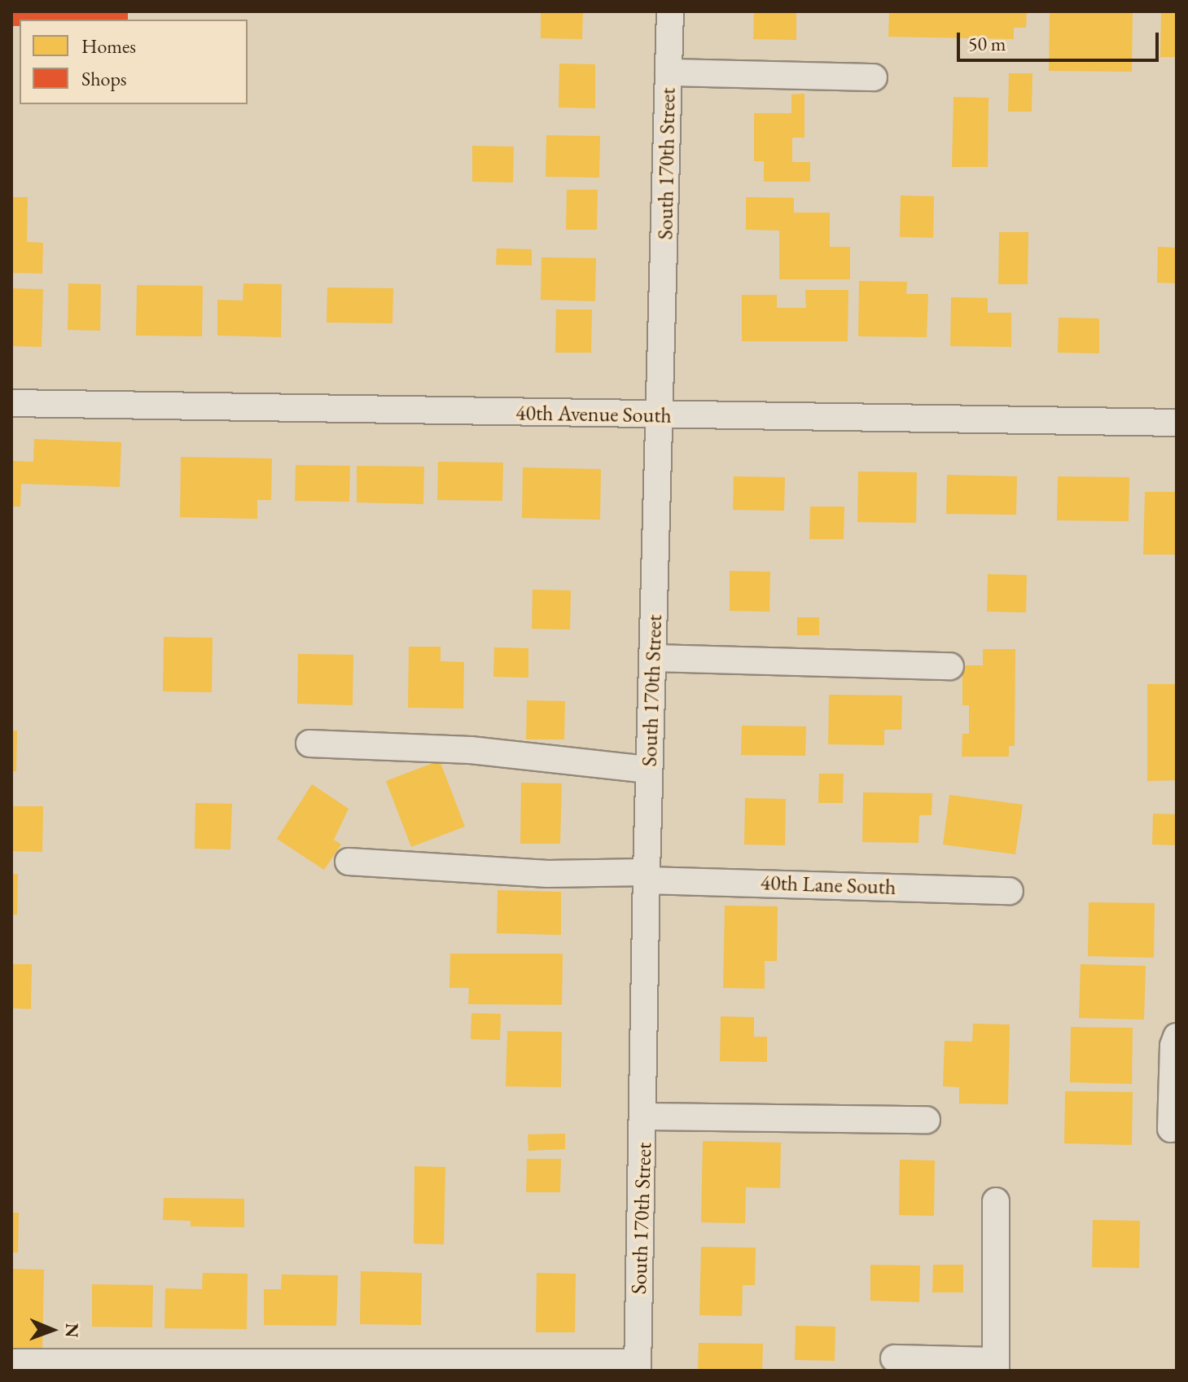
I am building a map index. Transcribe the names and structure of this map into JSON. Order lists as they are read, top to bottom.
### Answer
{
  "streets": {
    "street": ["South 170th Street", "40th Avenue South", "40th Lane South"]
  },
  "crossings": [
    ["South 170th Street", "40th Avenue South"],
    ["South 170th Street", "40th Lane South"]
  ],
  "legend": ["Homes", "Shops"],
  "scale_bar": "50 m",
  "north": "right"
}
